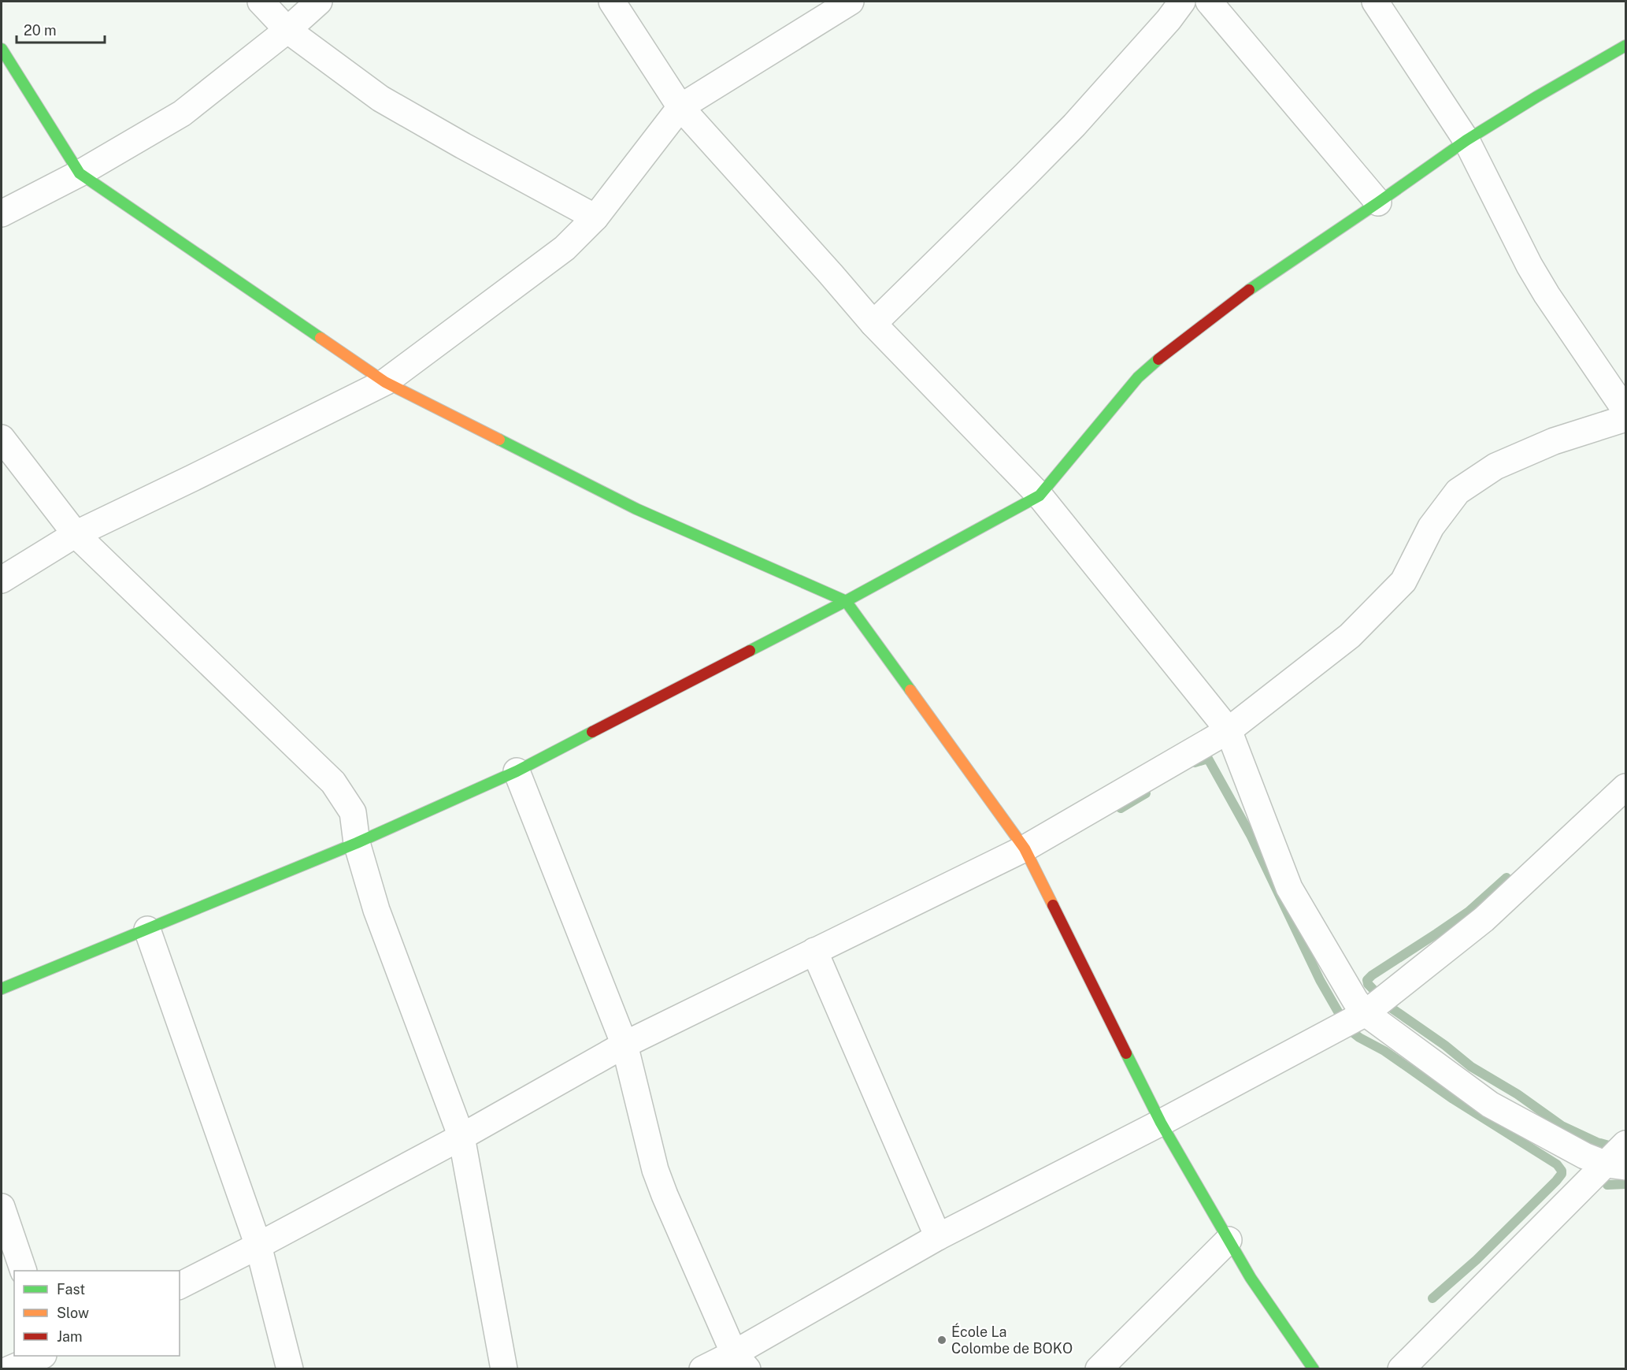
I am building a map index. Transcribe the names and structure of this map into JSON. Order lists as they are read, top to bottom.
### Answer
{
  "places": ["École La Colombe de BOKO"],
  "legend": ["Fast", "Slow", "Jam"],
  "scale_bar": "20 m"
}
